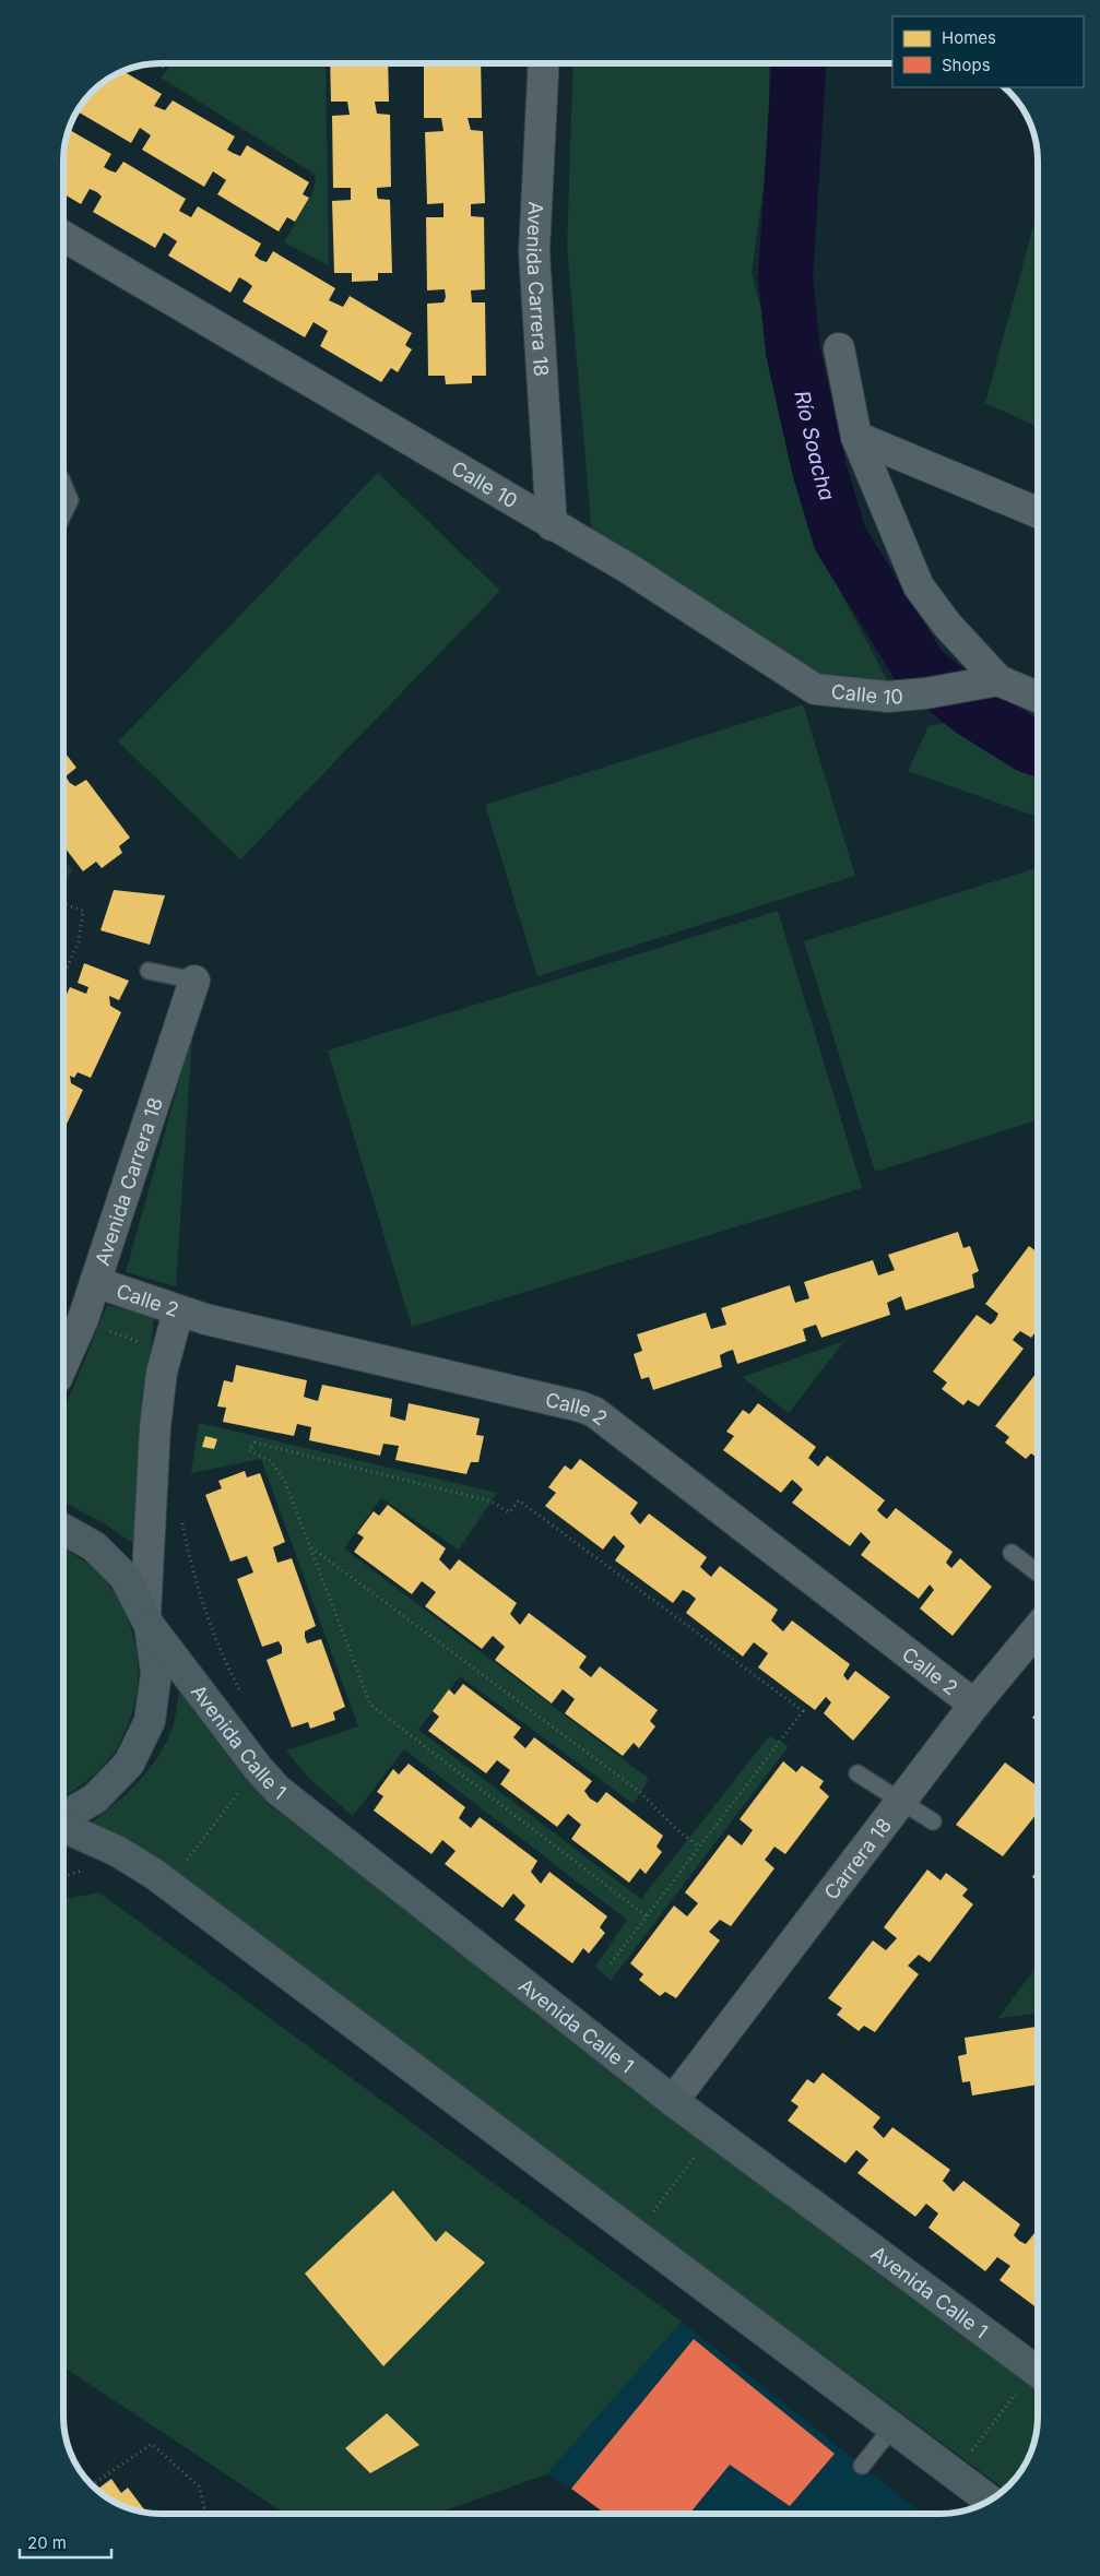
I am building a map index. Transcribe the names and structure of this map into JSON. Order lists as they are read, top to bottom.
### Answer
{
  "streets": {
    "main road": ["Avenida Calle 1"],
    "street": [
      "Avenida Carrera 18",
      "Calle 10",
      "Calle 2",
      "Carrera 18"
    ]
  },
  "crossings": [
    ["Avenida Carrera 18", "Calle 10"],
    ["Avenida Carrera 18", "Calle 2"],
    ["Calle 2", "Carrera 18"],
    ["Avenida Calle 1", "Carrera 18"]
  ],
  "water": ["Río Soacha"],
  "legend": ["Homes", "Shops"],
  "scale_bar": "20 m"
}
